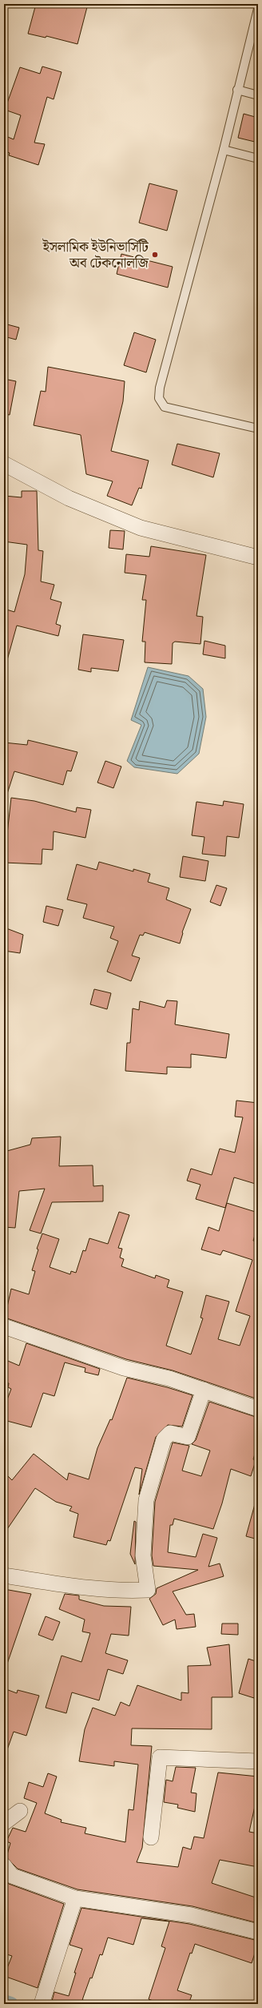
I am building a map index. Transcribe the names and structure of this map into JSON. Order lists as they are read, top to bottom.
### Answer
{
  "places": ["ইসলামিক ইউনিভার্সিটি অব টেকনোলজি"]
}
